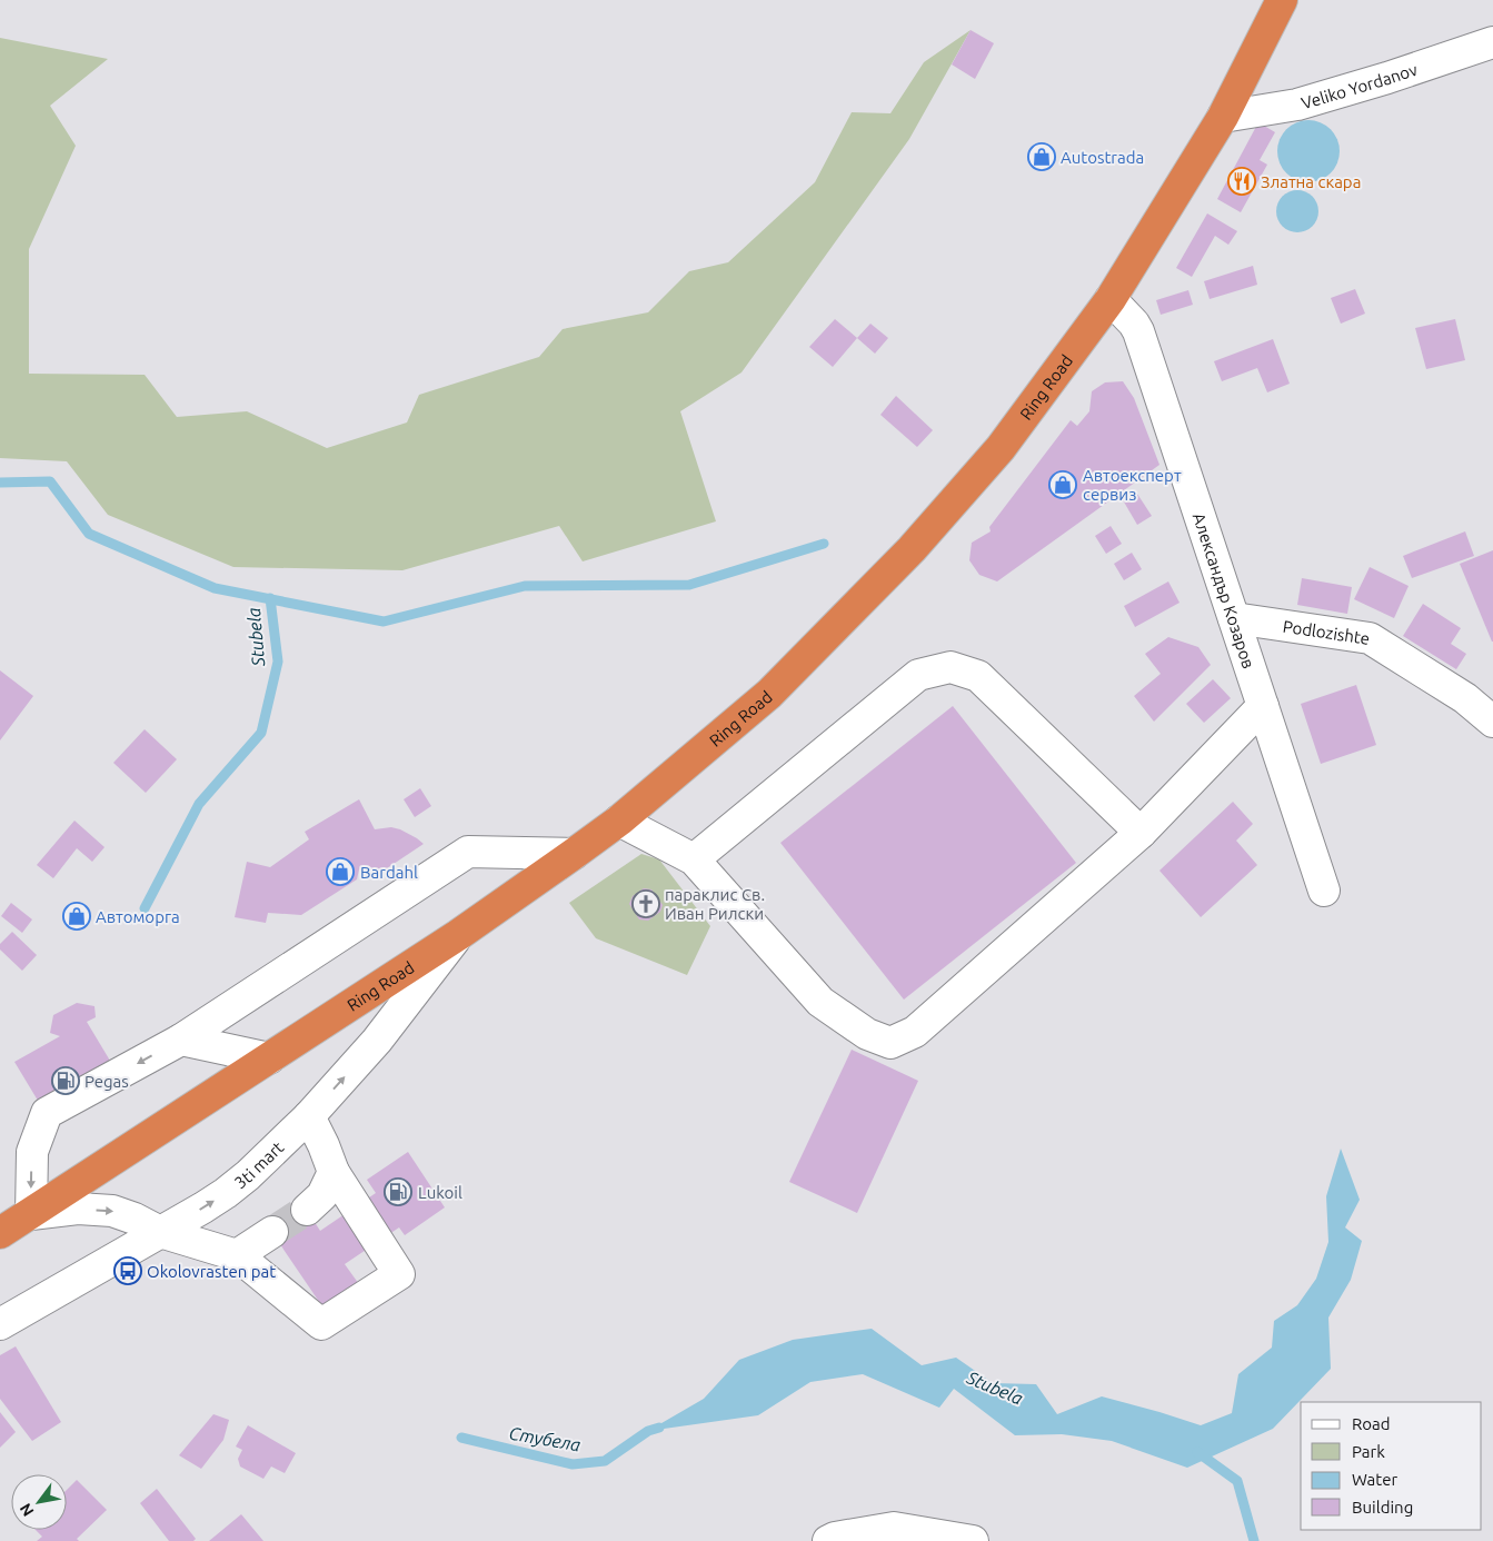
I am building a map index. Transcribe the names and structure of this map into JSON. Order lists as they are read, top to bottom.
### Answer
{
  "streets": {
    "highway": ["Ring Road"],
    "street": [
      "Veliko Yordanov",
      "Александър Козаров",
      "Podlozishte",
      "3ti mart"
    ]
  },
  "crossings": [
    ["Veliko Yordanov", "Ring Road"],
    ["Ring Road", "Александър Козаров"],
    ["Ring Road", "3ti mart"],
    ["Александър Козаров", "Podlozishte"]
  ],
  "water": ["Stubela", "Стубела"],
  "places": {
    "shop": [
      "Autostrada",
      "Автоексперт сервиз",
      "Bardahl",
      "Автоморга"
    ],
    "restaurant": ["Златна скара"],
    "church": ["параклис Св. Иван Рилски"],
    "fuel station": ["Pegas", "Lukoil"],
    "bus stop": ["Okolovrasten pat"]
  },
  "legend": [
    "Road",
    "Park",
    "Water",
    "Building"
  ],
  "north": "bottom left"
}
